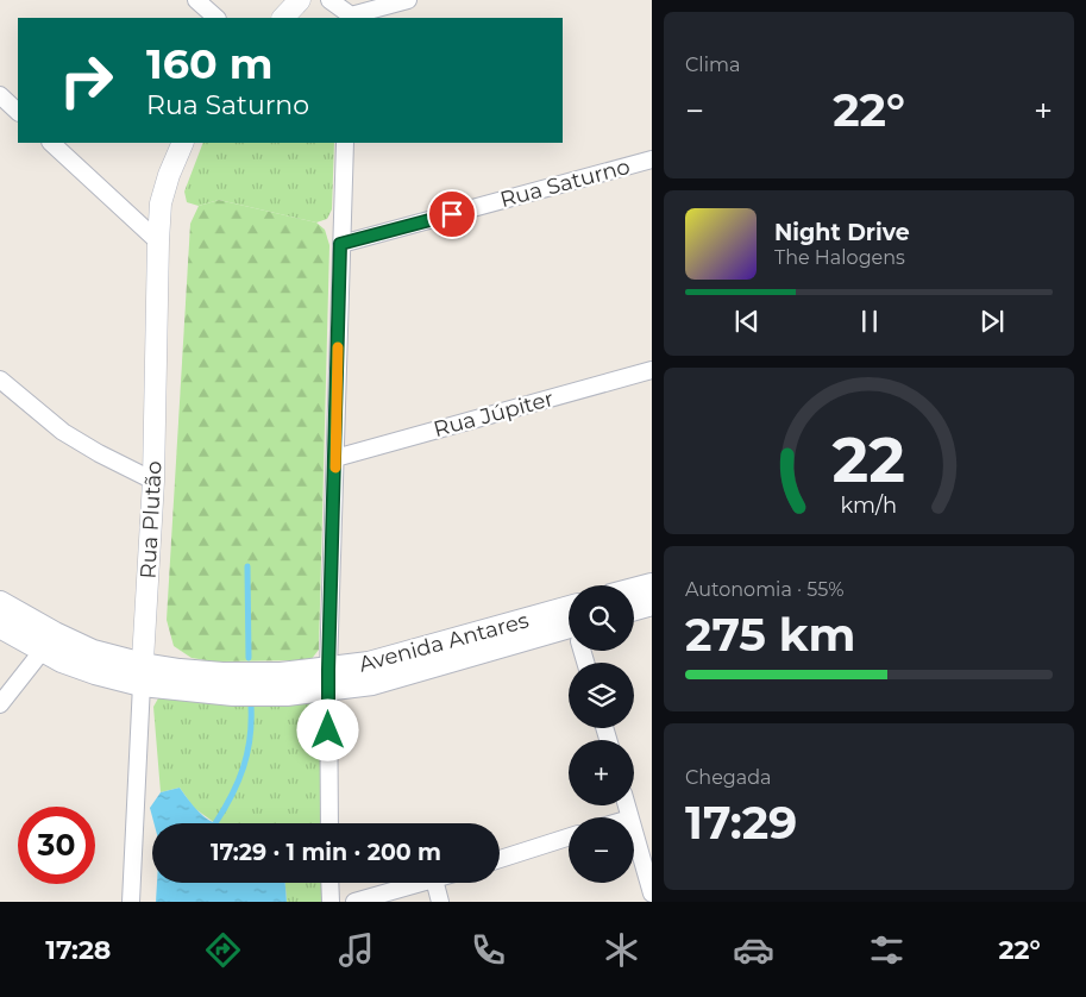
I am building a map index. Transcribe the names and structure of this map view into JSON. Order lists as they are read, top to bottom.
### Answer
{
  "streets": {
    "main road": ["Avenida Antares"],
    "street": ["Rua Saturno", "Rua Júpiter", "Rua Plutão"]
  },
  "crossings": [
    ["Rua Plutão", "Avenida Antares"]
  ],
  "page": {
    "tile": [
      "Clima",
      ["Autonomia · 55%", "275 km"],
      ["Chegada", "17:29"]
    ],
    "turn": ["160 m", "Rua Saturno"],
    "heat": ["−", "22°", "+"],
    "song": ["Night Drive", "The Halogens"],
    "map_buttons": ["+", "−"],
    "limit": "30",
    "trip": "17:29 · 1 min · 200 m",
    "tabs": ["17:28", "22°"],
    "gauge": ["22", "km/h"]
  }
}
